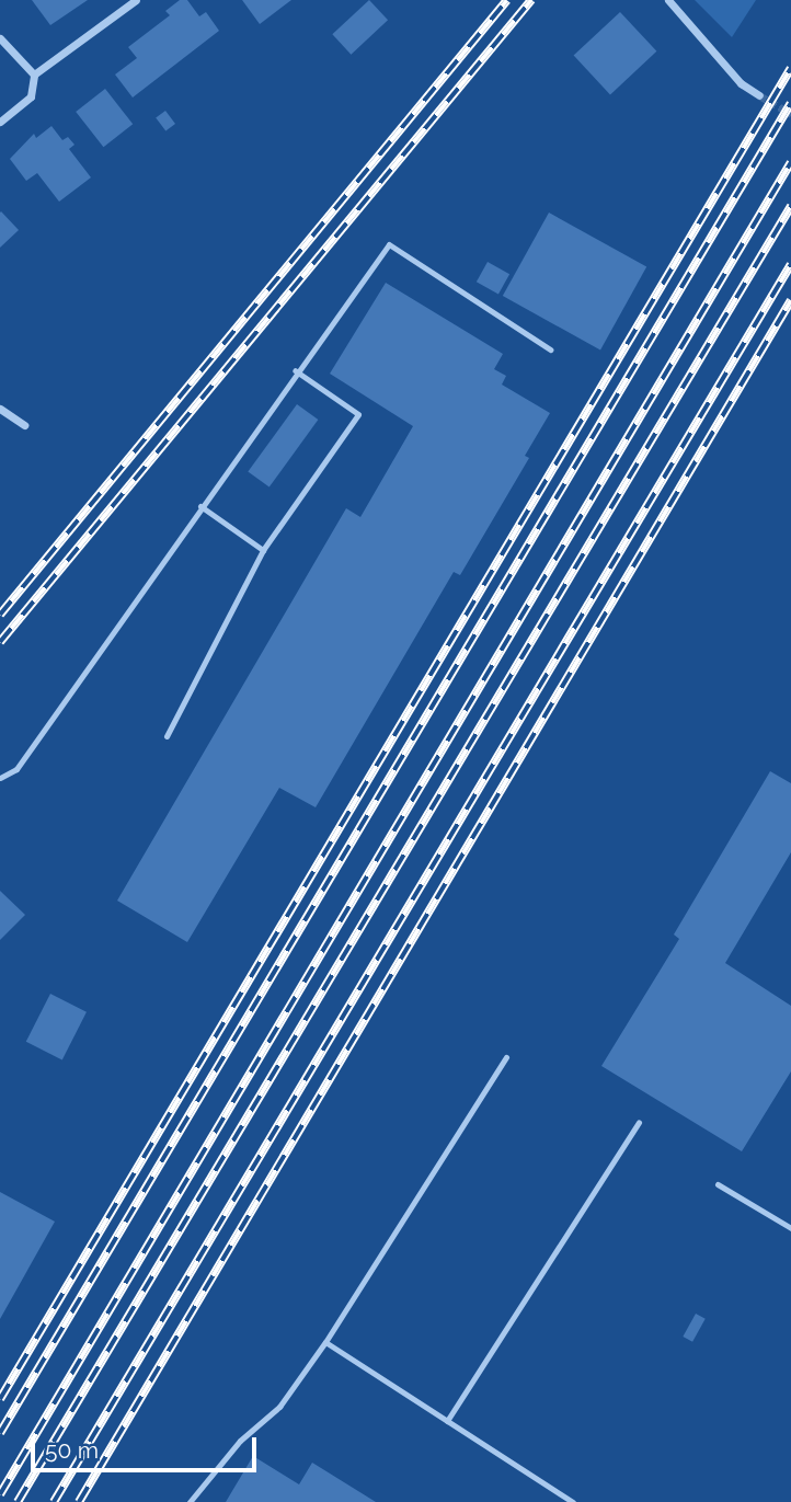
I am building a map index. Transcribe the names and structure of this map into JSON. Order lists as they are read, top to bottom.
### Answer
{
  "scale_bar": "50 m"
}
